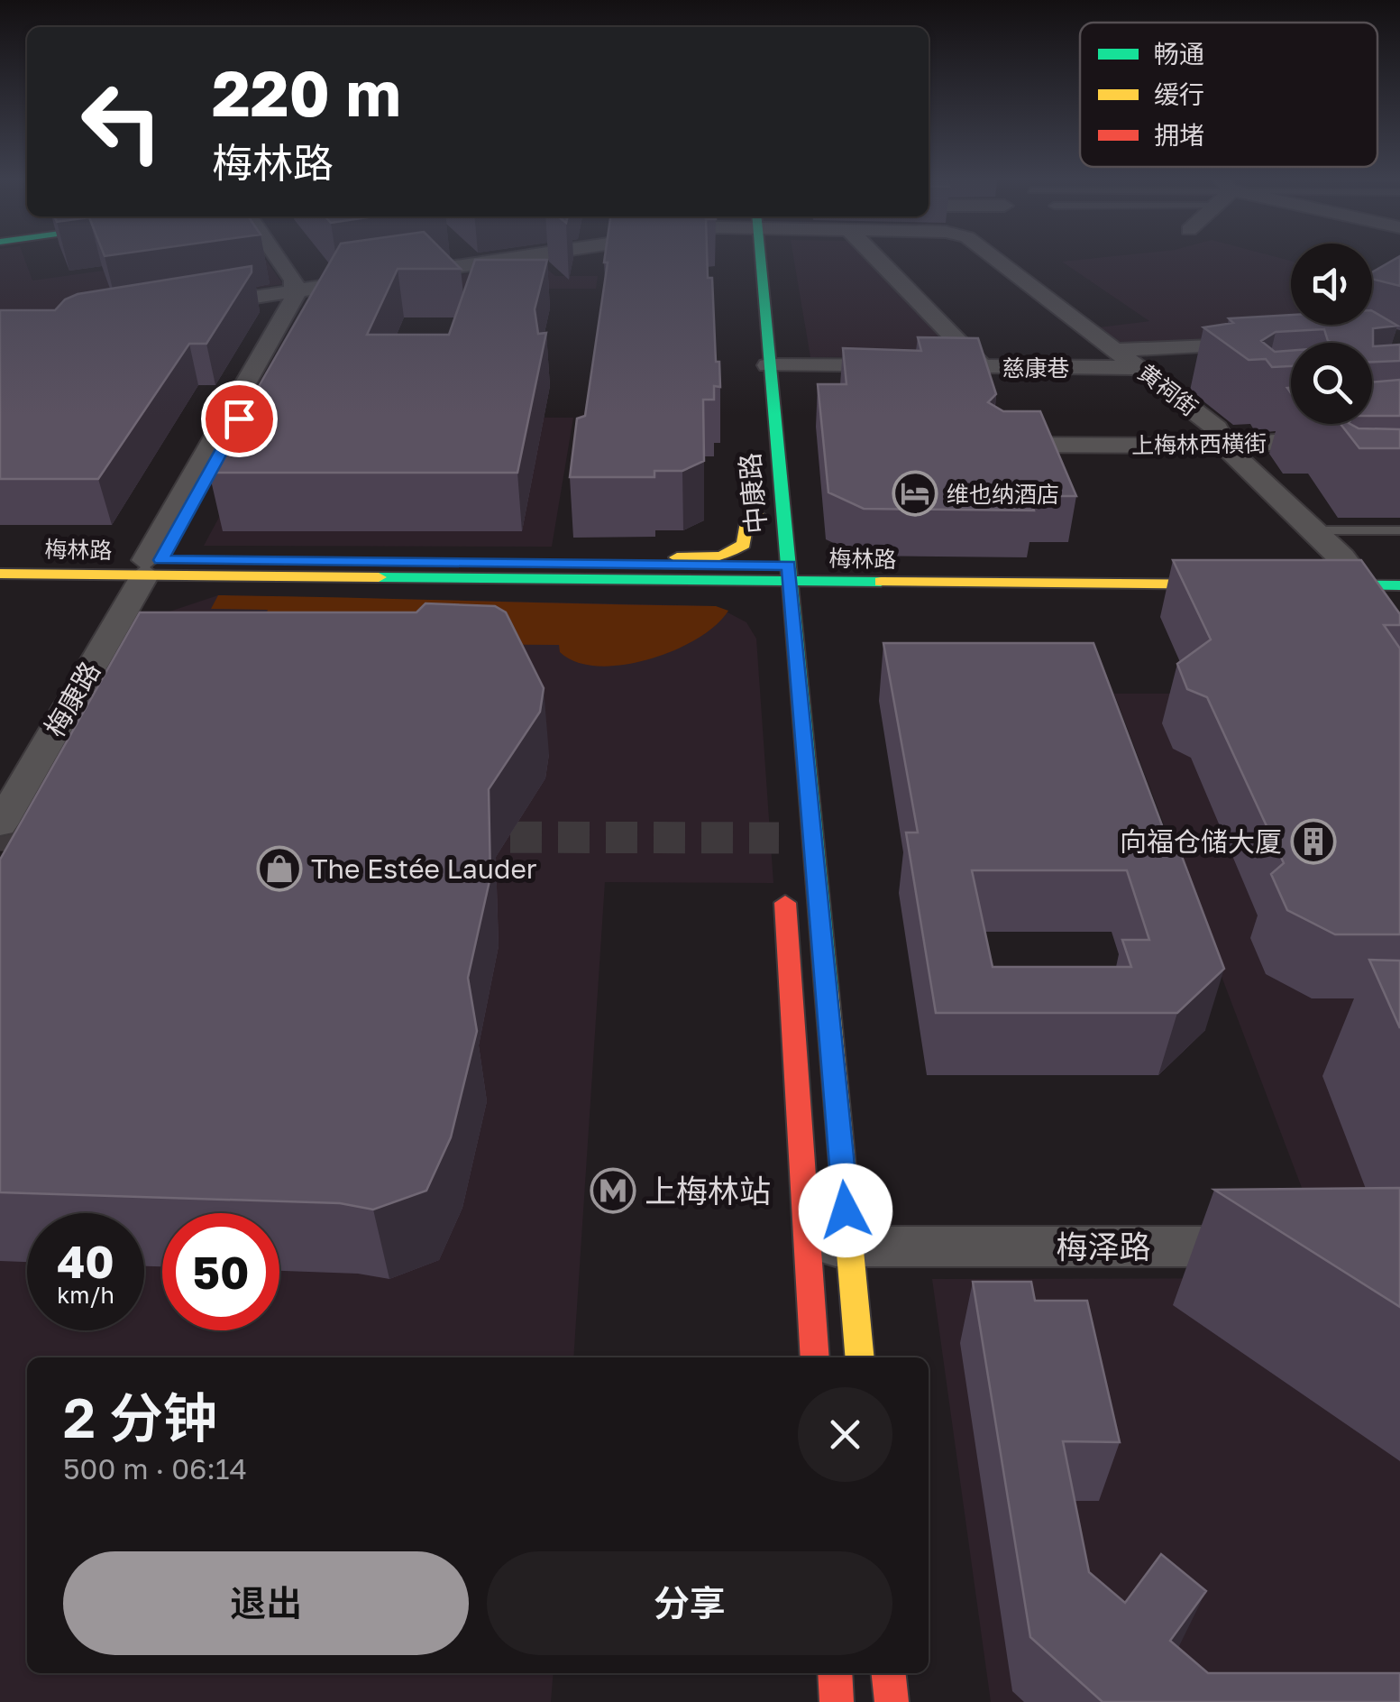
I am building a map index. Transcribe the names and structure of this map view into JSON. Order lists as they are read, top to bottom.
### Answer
{
  "streets": {
    "main road": ["中康路", "梅林路"],
    "street": [
      "慈康巷",
      "黄祠街",
      "上梅林西横街",
      "梅康路",
      "梅泽路"
    ]
  },
  "crossings": [
    ["慈康巷", "黄祠街"],
    ["慈康巷", "中康路"],
    ["黄祠街", "上梅林西横街"],
    ["中康路", "梅林路"],
    ["中康路", "梅泽路"],
    ["梅林路", "梅康路"]
  ],
  "places": {
    "hotel": ["维也纳酒店"],
    "building": ["向福仓储大厦"],
    "shop": ["The Estée Lauder"],
    "metro station": ["上梅林站"]
  },
  "legend": ["畅通", "缓行", "拥堵"],
  "page": {
    "turn": ["220 m", "梅林路"],
    "speed": "40 km/h",
    "limit": "50",
    "heading": ["2 分钟", "500 m · 06:14"],
    "buttons": ["退出", "分享"]
  }
}
